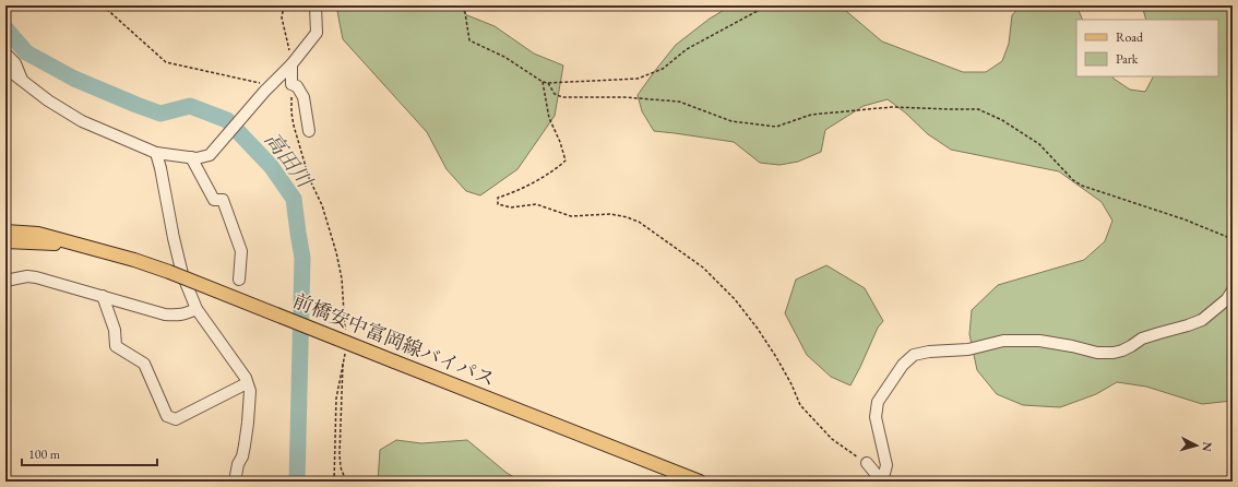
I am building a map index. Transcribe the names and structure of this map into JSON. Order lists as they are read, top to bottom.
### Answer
{
  "streets": {
    "main road": ["前橋安中富岡線バイパス"]
  },
  "water": ["高田川"],
  "legend": ["Road", "Park"],
  "scale_bar": "100 m",
  "north": "right"
}
